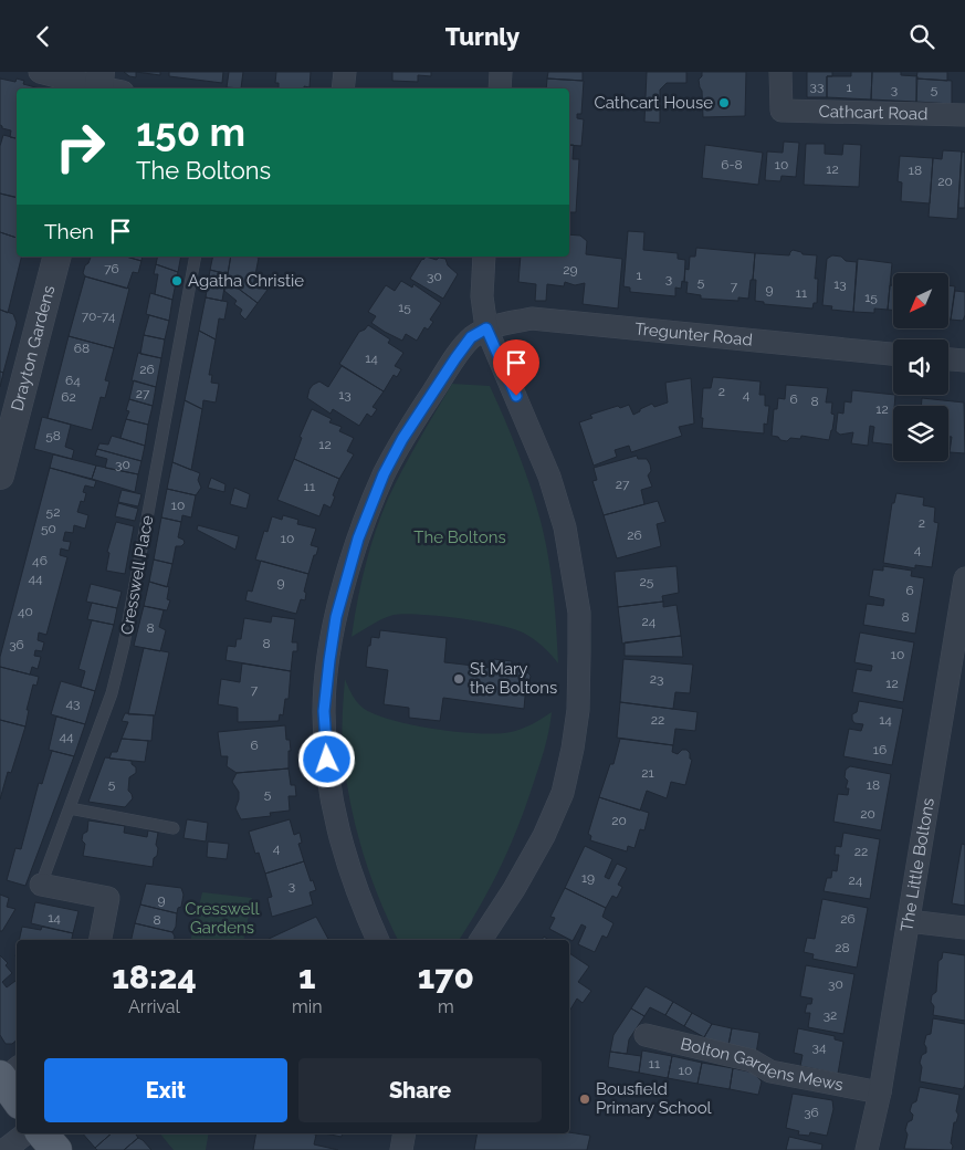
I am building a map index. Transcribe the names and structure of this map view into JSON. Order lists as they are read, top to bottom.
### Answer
{
  "streets": {
    "street": [
      "Cathcart Road",
      "Tregunter Road",
      "Drayton Gardens",
      "The Little Boltons",
      "Bolton Gardens Mews"
    ],
    "lane": ["Cresswell Place"]
  },
  "crossings": [
    ["The Little Boltons", "Bolton Gardens Mews"]
  ],
  "parks": ["The Boltons", "Cresswell Gardens"],
  "places": [
    "Cathcart House",
    "Agatha Christie",
    "St Mary the Boltons",
    "Bousfield Primary School"
  ],
  "house_numbers": [
    "33",
    "1",
    "3",
    "5",
    "6-8",
    "10",
    "12",
    "18",
    "20",
    "76",
    "29",
    "1",
    "30",
    "3",
    "5",
    "13",
    "7",
    "9",
    "11",
    "15",
    "15",
    "70-74",
    "68",
    "14",
    "26",
    "64",
    "2",
    "27",
    "13",
    "4",
    "62",
    "6",
    "8",
    "12",
    "58",
    "12",
    "30",
    "27",
    "11",
    "10",
    "52",
    "2",
    "50",
    "26",
    "10",
    "4",
    "46",
    "44",
    "25",
    "9",
    "6",
    "40",
    "8",
    "24",
    "8",
    "8",
    "36",
    "10",
    "23",
    "12",
    "7",
    "43",
    "22",
    "14",
    "44",
    "6",
    "16",
    "21",
    "5",
    "18",
    "5",
    "20",
    "20",
    "4",
    "22",
    "19",
    "24",
    "3",
    "9",
    "14",
    "26",
    "8",
    "28",
    "30",
    "32",
    "34",
    "11",
    "10",
    "36"
  ],
  "north": "bottom left",
  "page": {
    "header": "Turnly",
    "turn": ["150 m", "The Boltons"],
    "then": "Then",
    "eta": [
      "18:24",
      "Arrival",
      "1",
      "min",
      "170",
      "m"
    ],
    "buttons": ["Exit", "Share"]
  }
}
